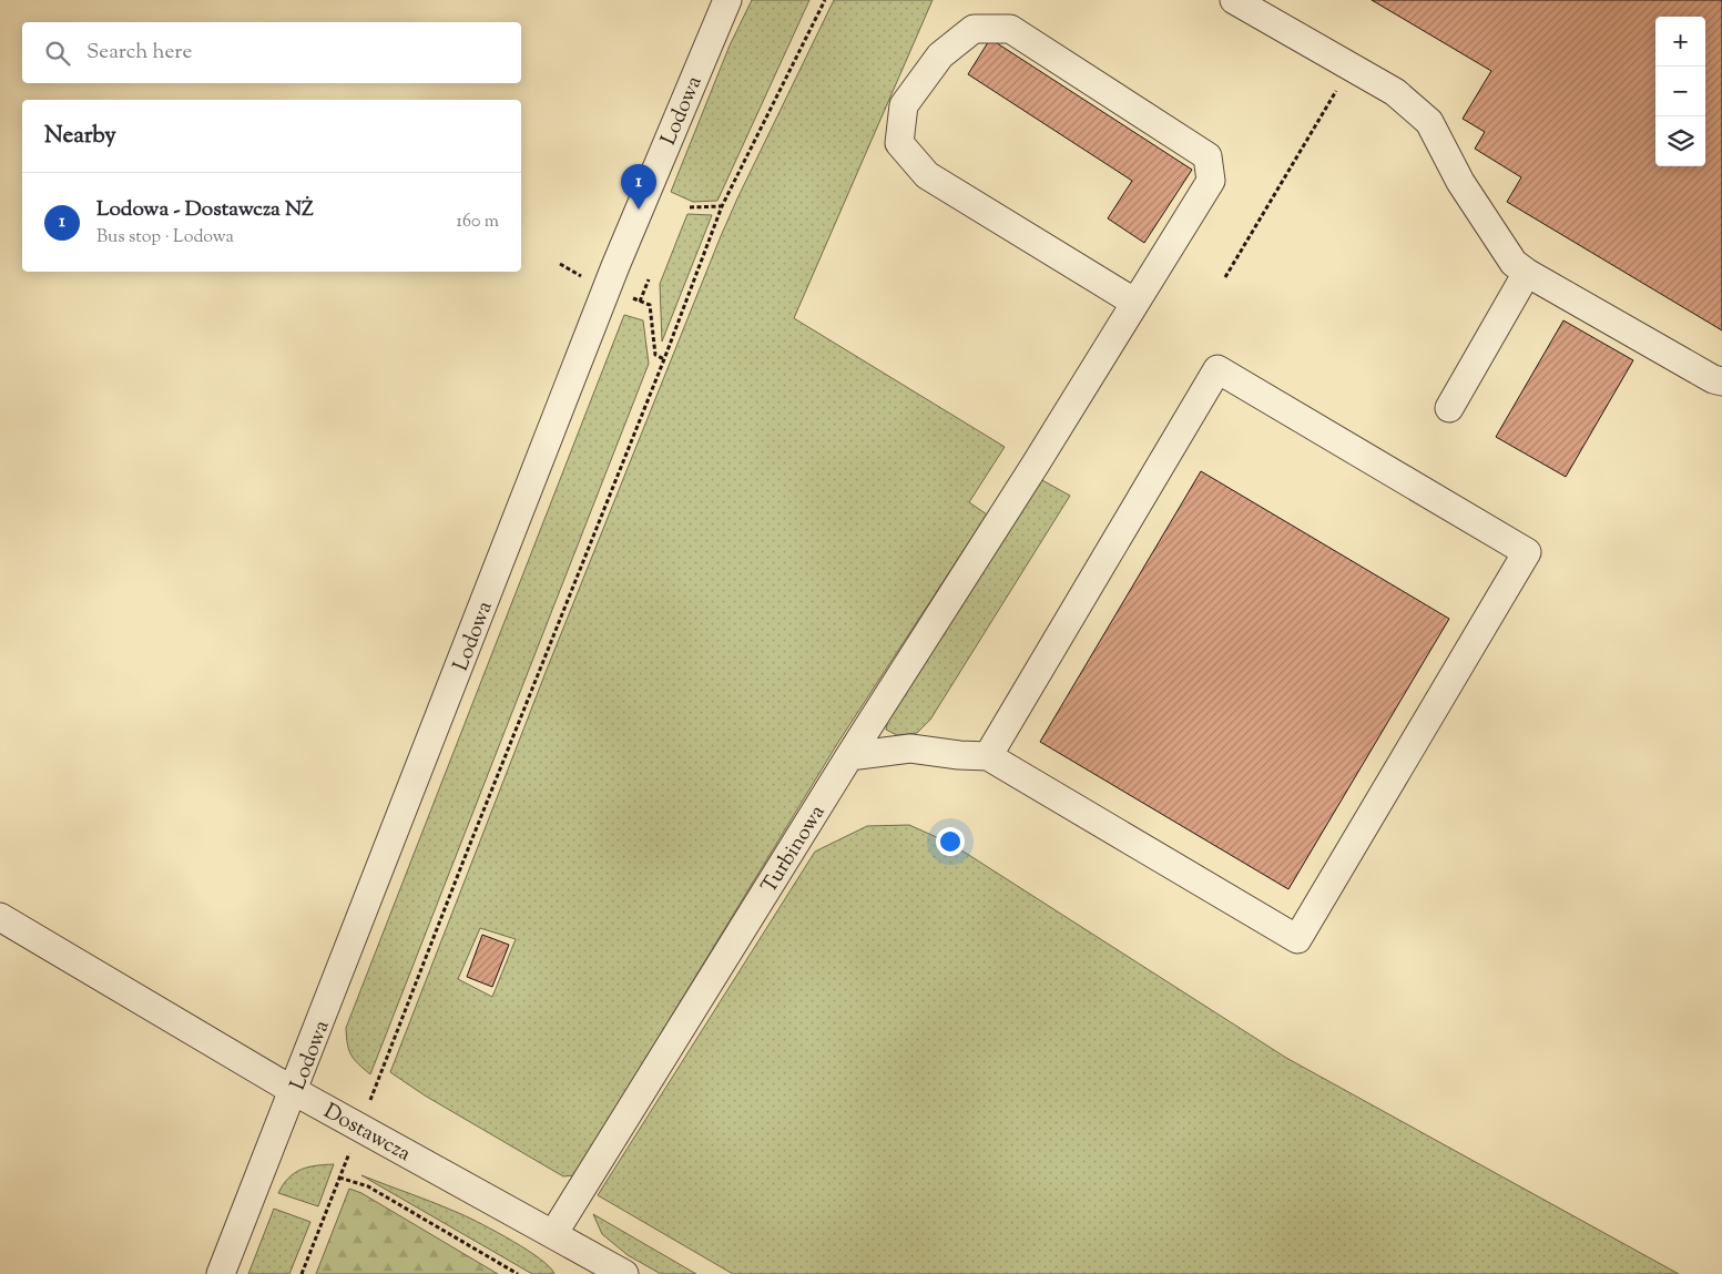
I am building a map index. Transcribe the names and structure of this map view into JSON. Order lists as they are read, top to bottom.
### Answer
{
  "streets": {
    "street": ["Lodowa", "Turbinowa", "Dostawcza"]
  },
  "crossings": [
    ["Lodowa", "Dostawcza"],
    ["Turbinowa", "Dostawcza"]
  ],
  "page": {
    "map_buttons": ["+", "−"],
    "search": "Search here",
    "heading": "Nearby",
    "pins": "1",
    "list": [
      {
        "mark": "1",
        "name": "Lodowa - Dostawcza NŻ",
        "note": "Bus stop · Lodowa",
        "value": "160 m"
      }
    ]
  }
}
